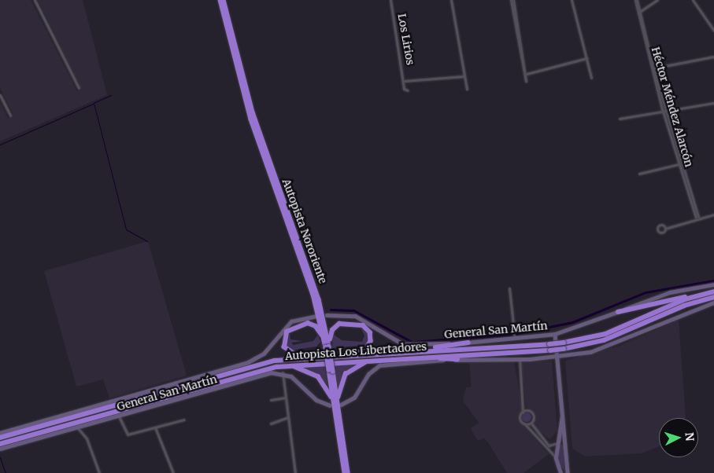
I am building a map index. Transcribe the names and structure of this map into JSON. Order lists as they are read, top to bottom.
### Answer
{
  "streets": {
    "highway": ["Autopista Nororiente", "Autopista Los Libertadores"],
    "street": ["Los Lirios", "Héctor Méndez Alarcón", "General San Martín"]
  },
  "crossings": [
    ["General San Martín", "Autopista Los Libertadores"]
  ],
  "north": "right"
}
